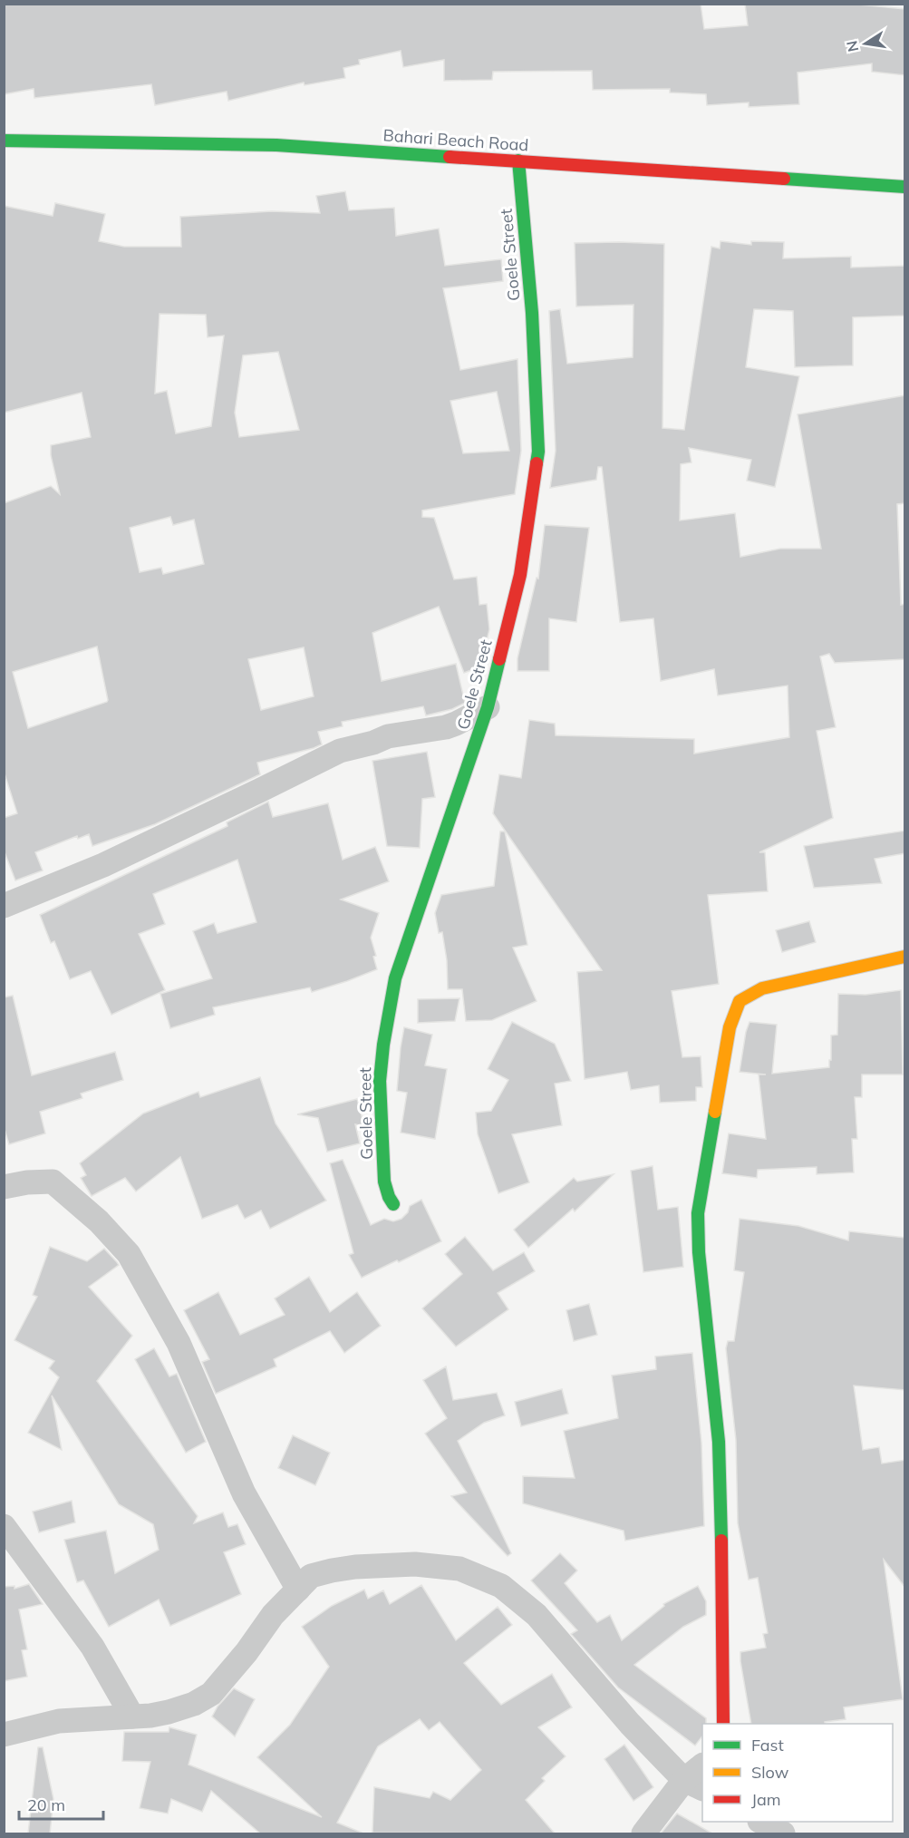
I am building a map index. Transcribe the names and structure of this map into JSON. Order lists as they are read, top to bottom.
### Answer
{
  "streets": {
    "street": ["Bahari Beach Road", "Goele Street"]
  },
  "crossings": [
    ["Bahari Beach Road", "Goele Street"]
  ],
  "legend": ["Fast", "Slow", "Jam"],
  "scale_bar": "20 m",
  "north": "left"
}
